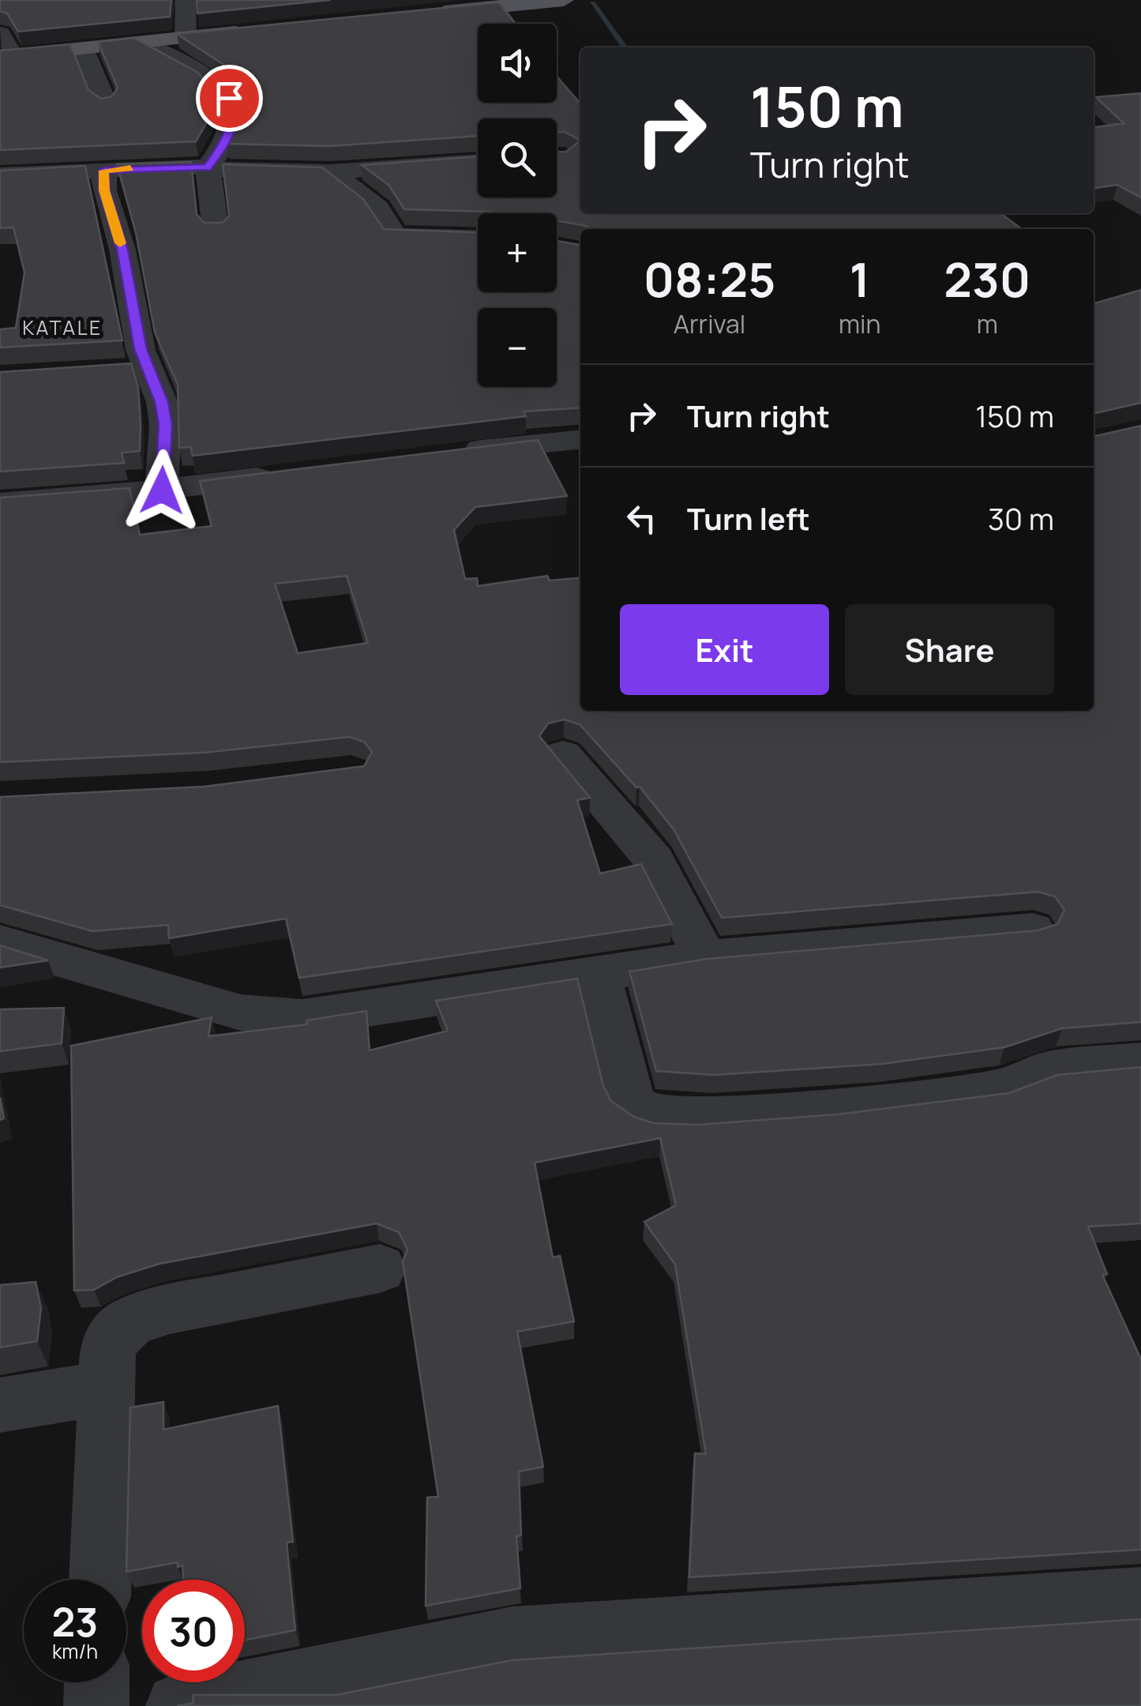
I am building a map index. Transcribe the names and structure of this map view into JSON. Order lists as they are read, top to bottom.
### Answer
{
  "districts": ["KATALE"],
  "page": {
    "map_buttons": ["+", "−"],
    "turn": ["150 m", "Turn right"],
    "eta": [
      "08:25",
      "Arrival",
      "1",
      "min",
      "230",
      "m"
    ],
    "list": [
      {
        "name": "Turn right",
        "value": "150 m"
      },
      {
        "name": "Turn left",
        "value": "30 m"
      }
    ],
    "buttons": ["Exit", "Share"],
    "speed": "23 km/h",
    "limit": "30"
  }
}
